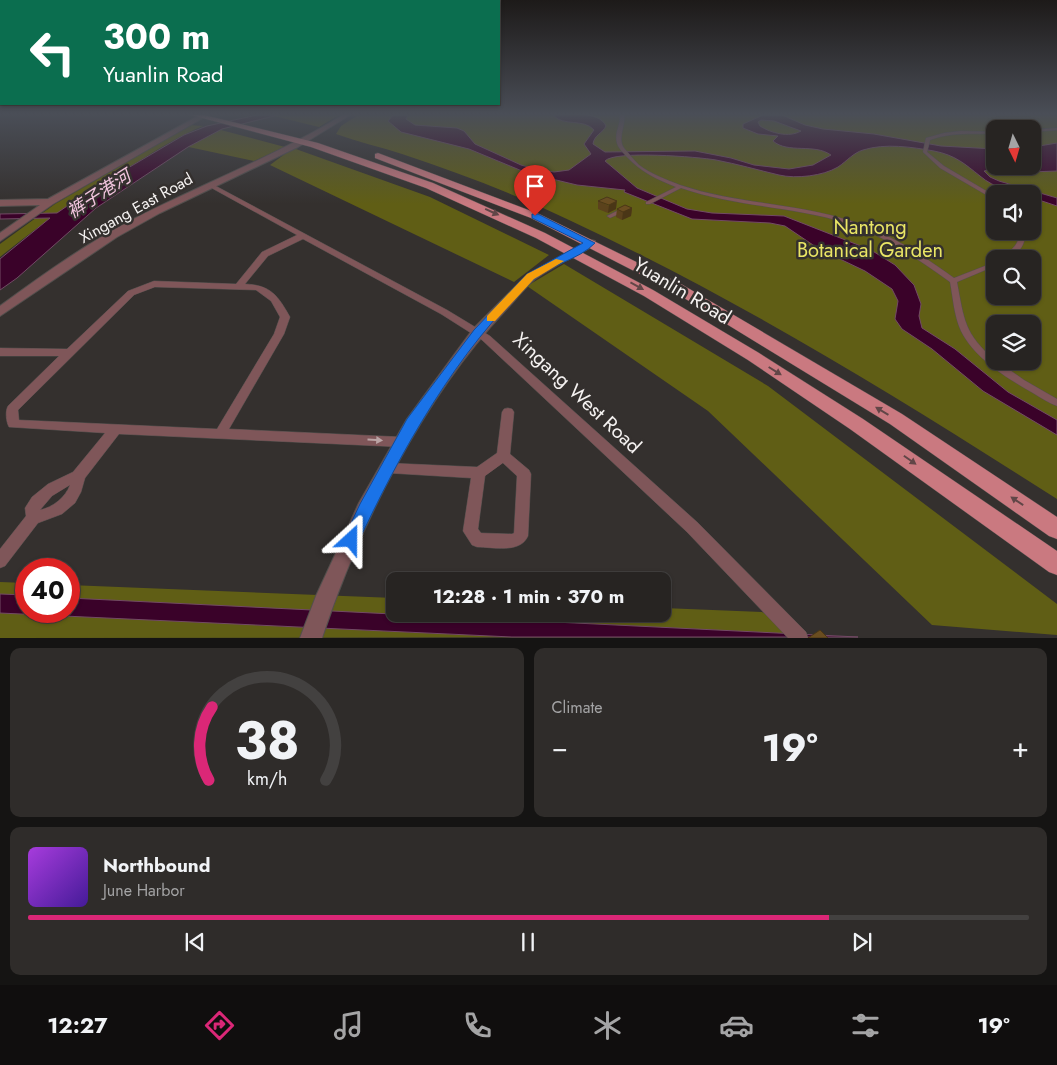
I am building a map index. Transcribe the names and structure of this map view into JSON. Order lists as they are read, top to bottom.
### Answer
{
  "streets": {
    "main road": ["Yuanlin Road"],
    "street": ["Xingang East Road", "Xingang West Road"]
  },
  "crossings": [
    ["Xingang East Road", "Xingang West Road"]
  ],
  "water": ["裤子港河"],
  "parks": ["Nantong Botanical Garden"],
  "north": "bottom",
  "page": {
    "turn": ["300 m", "Yuanlin Road"],
    "limit": "40",
    "trip": "12:28 · 1 min · 370 m",
    "tile": "Climate",
    "heat": ["−", "19°", "+"],
    "song": ["Northbound", "June Harbor"],
    "tabs": ["12:27", "19°"],
    "gauge": ["38", "km/h"]
  }
}
